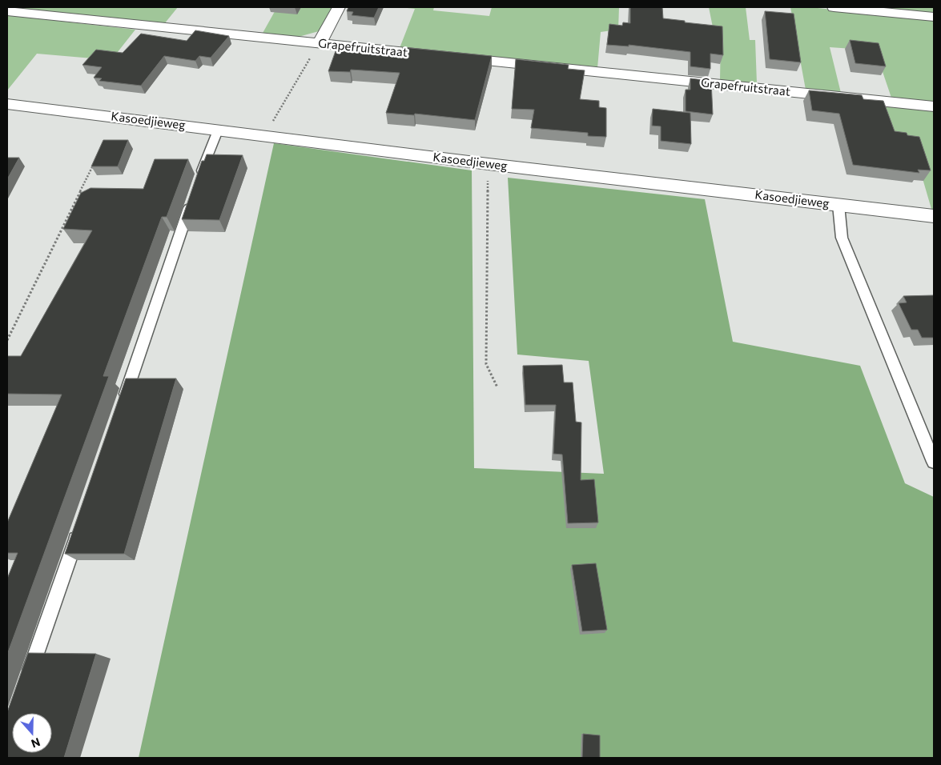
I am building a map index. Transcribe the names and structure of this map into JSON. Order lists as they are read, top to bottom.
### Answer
{
  "streets": {
    "street": ["Grapefruitstraat", "Kasoedjieweg"]
  },
  "north": "bottom"
}
